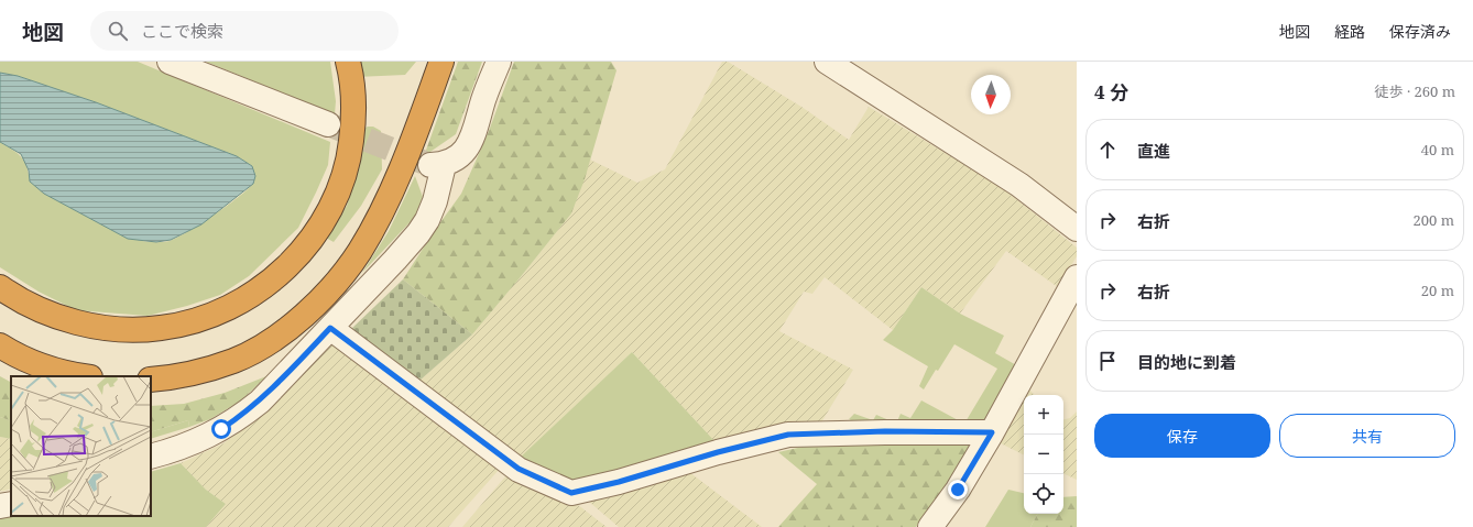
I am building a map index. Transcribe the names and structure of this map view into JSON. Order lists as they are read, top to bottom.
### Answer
{
  "north": "bottom",
  "page": {
    "header": "地図",
    "search": "ここで検索",
    "nav": ["地図", "経路", "保存済み"],
    "heading": ["4 分", "徒歩 · 260 m"],
    "list": [
      ["直進", "40 m"],
      ["右折", "200 m"],
      ["右折", "20 m"],
      "目的地に到着"
    ],
    "map_buttons": ["+", "−"],
    "buttons": ["保存", "共有"]
  }
}
